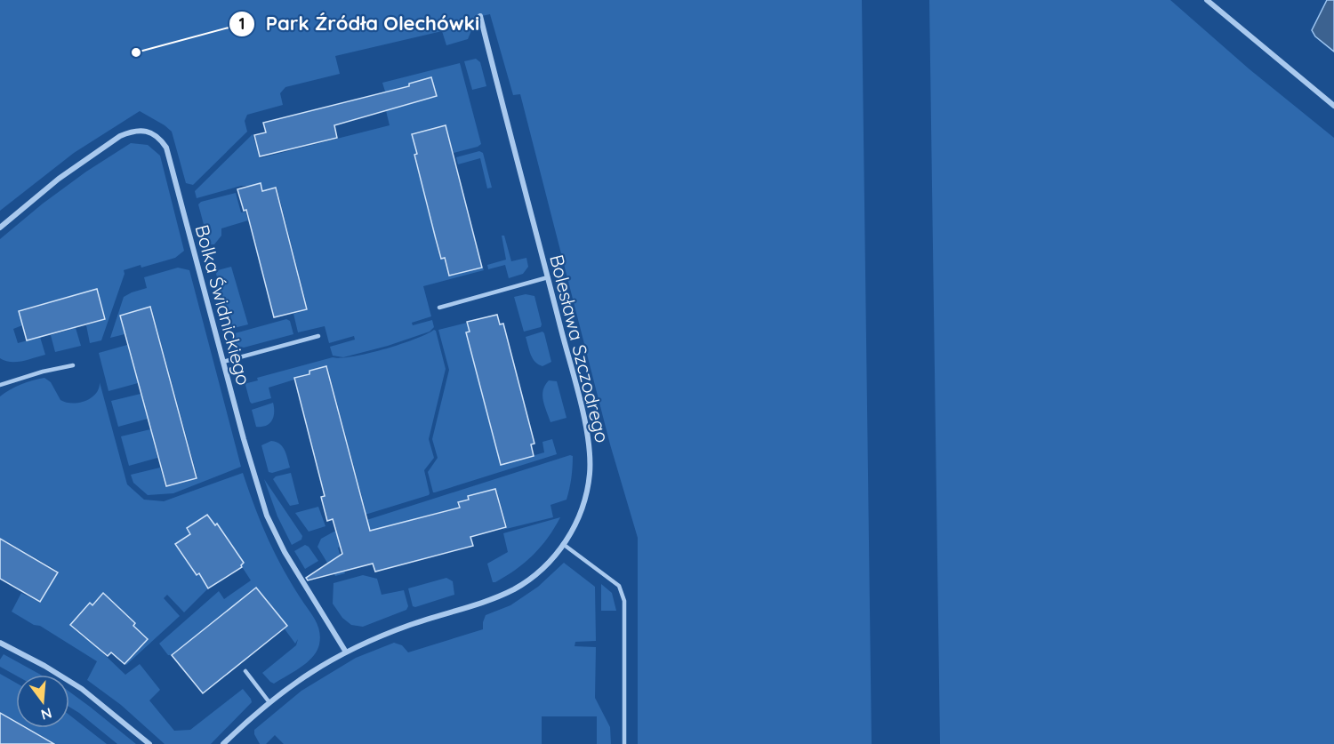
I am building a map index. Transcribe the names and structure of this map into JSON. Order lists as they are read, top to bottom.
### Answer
{
  "streets": {
    "street": ["Bolka Świdnickiego", "Bolesława Szczodrego"]
  },
  "crossings": [
    ["Bolka Świdnickiego", "Bolesława Szczodrego"]
  ],
  "places": ["Park Źródła Olechówki"],
  "north": "bottom"
}
